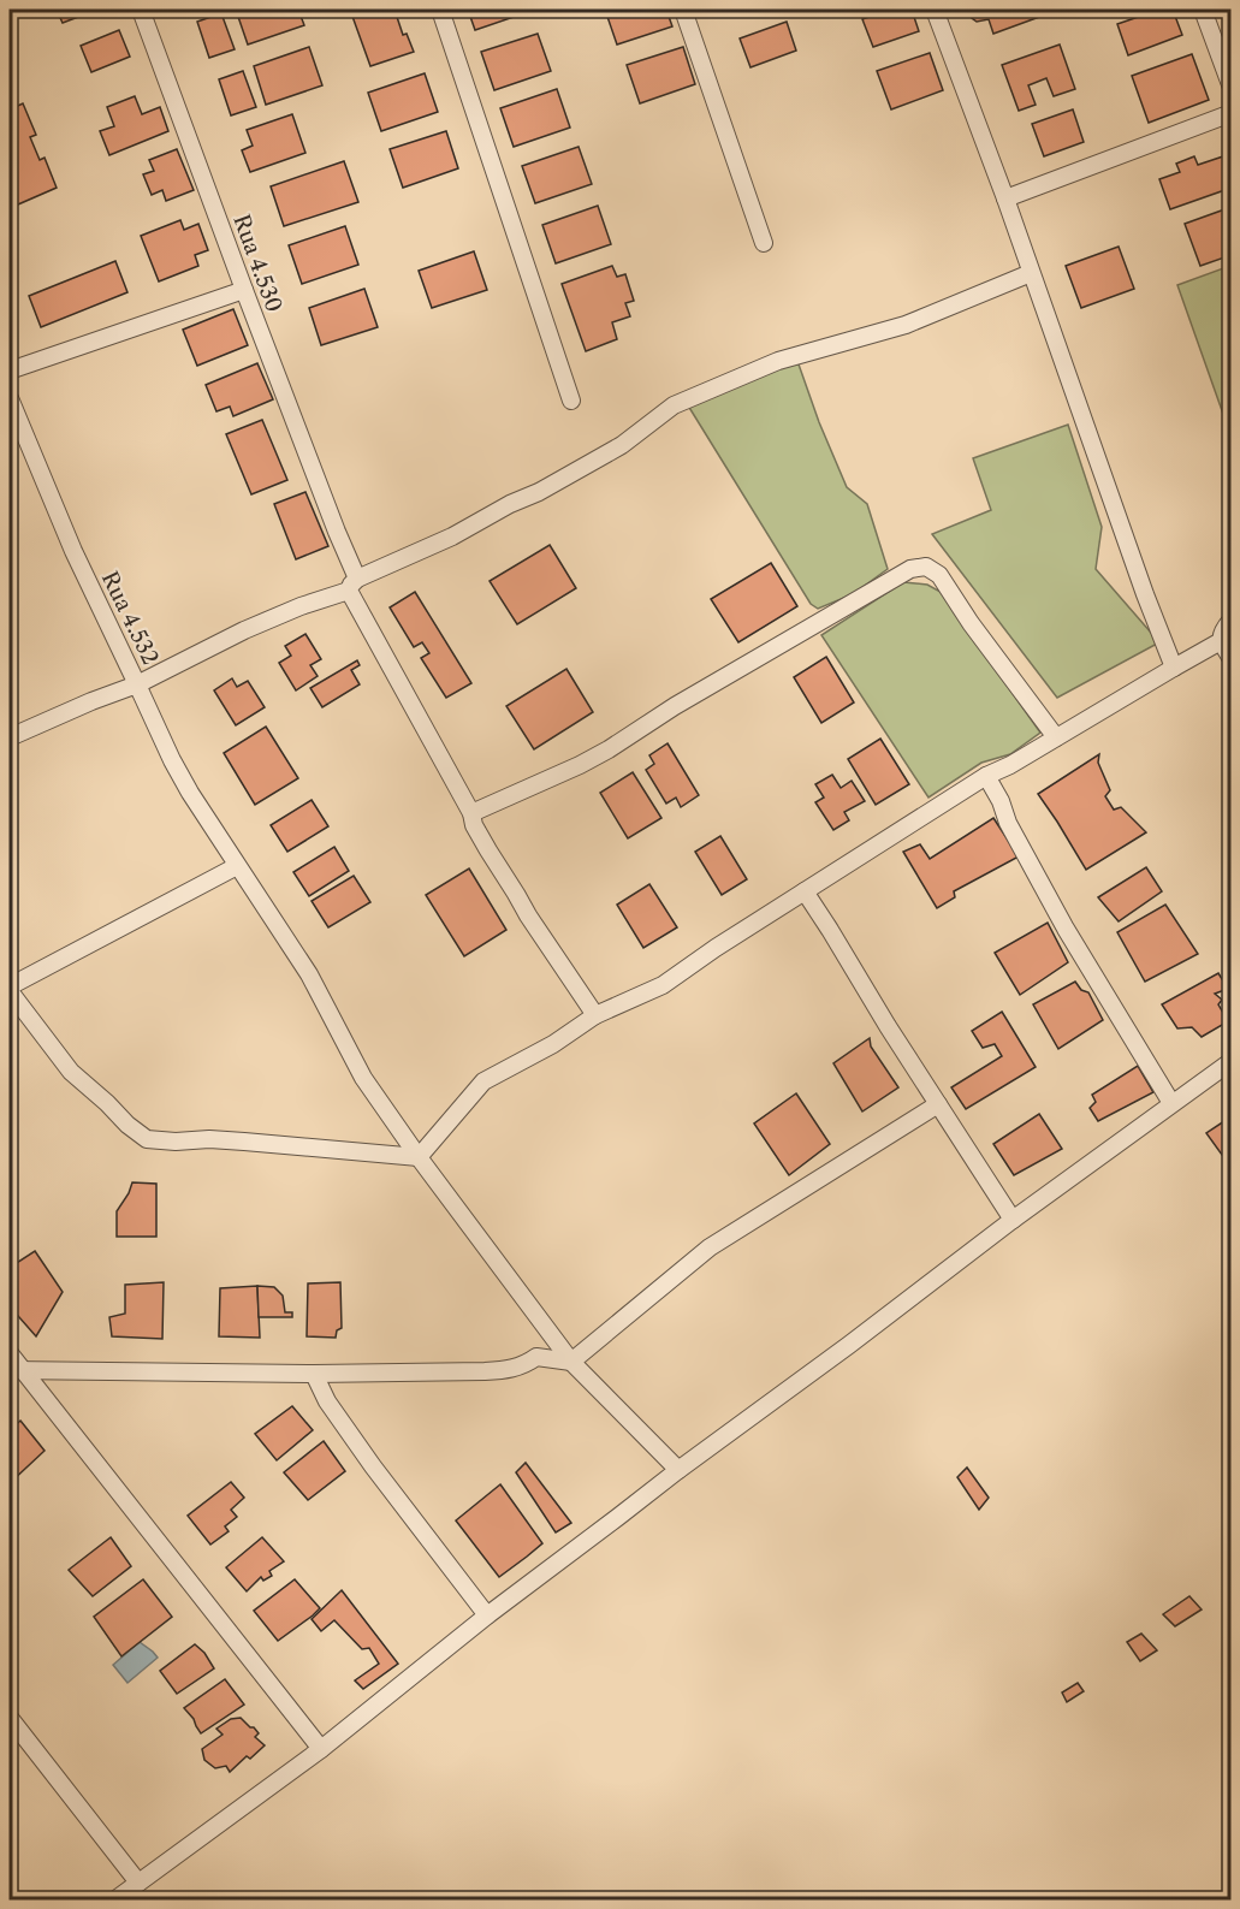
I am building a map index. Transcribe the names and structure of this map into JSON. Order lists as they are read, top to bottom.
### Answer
{
  "streets": {
    "street": ["Rua 4.530", "Rua 4.532"]
  },
  "crossings": [
    ["Rua 4.530", "Rua 4.532"]
  ]
}
